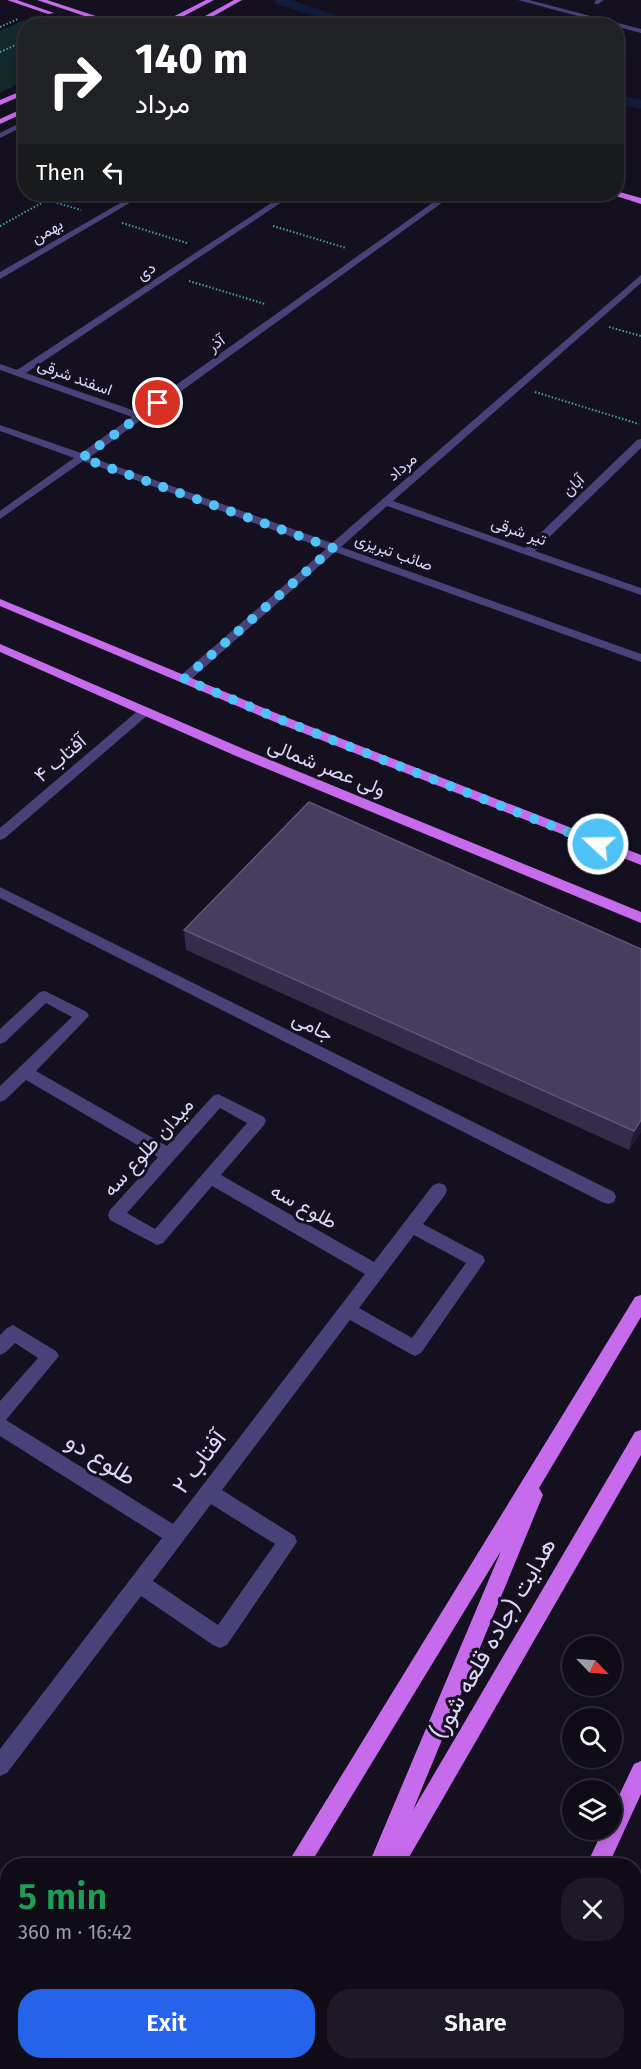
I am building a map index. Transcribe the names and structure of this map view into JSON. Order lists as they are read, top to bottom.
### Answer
{
  "streets": {
    "main road": ["ولی عصر شمالی", "هدایت (جاده قلعه شور)"],
    "street": [
      "بهمن",
      "دی",
      "آذر",
      "اسفند شرقی",
      "مرداد",
      "آبان",
      "تیر شرقی",
      "صائب تبریزی",
      "آفتاب ۴",
      "جامی",
      "میدان طلوع سه",
      "طلوع سه",
      "طلوع دو",
      "آفتاب ۲"
    ]
  },
  "crossings": [
    ["دی", "اسفند شرقی"],
    ["آذر", "اسفند شرقی"],
    ["آذر", "صائب تبریزی"],
    ["مرداد", "تیر شرقی"],
    ["مرداد", "صائب تبریزی"],
    ["مرداد", "ولی عصر شمالی"],
    ["آبان", "تیر شرقی"],
    ["آفتاب ۴", "ولی عصر شمالی"],
    ["میدان طلوع سه", "طلوع سه"],
    ["طلوع سه", "آفتاب ۲"],
    ["طلوع دو", "آفتاب ۲"]
  ],
  "north": "bottom right",
  "page": {
    "turn": ["140 m", "مرداد"],
    "then": "Then",
    "heading": ["5 min", "360 m · 16:42"],
    "buttons": ["Exit", "Share"]
  }
}
